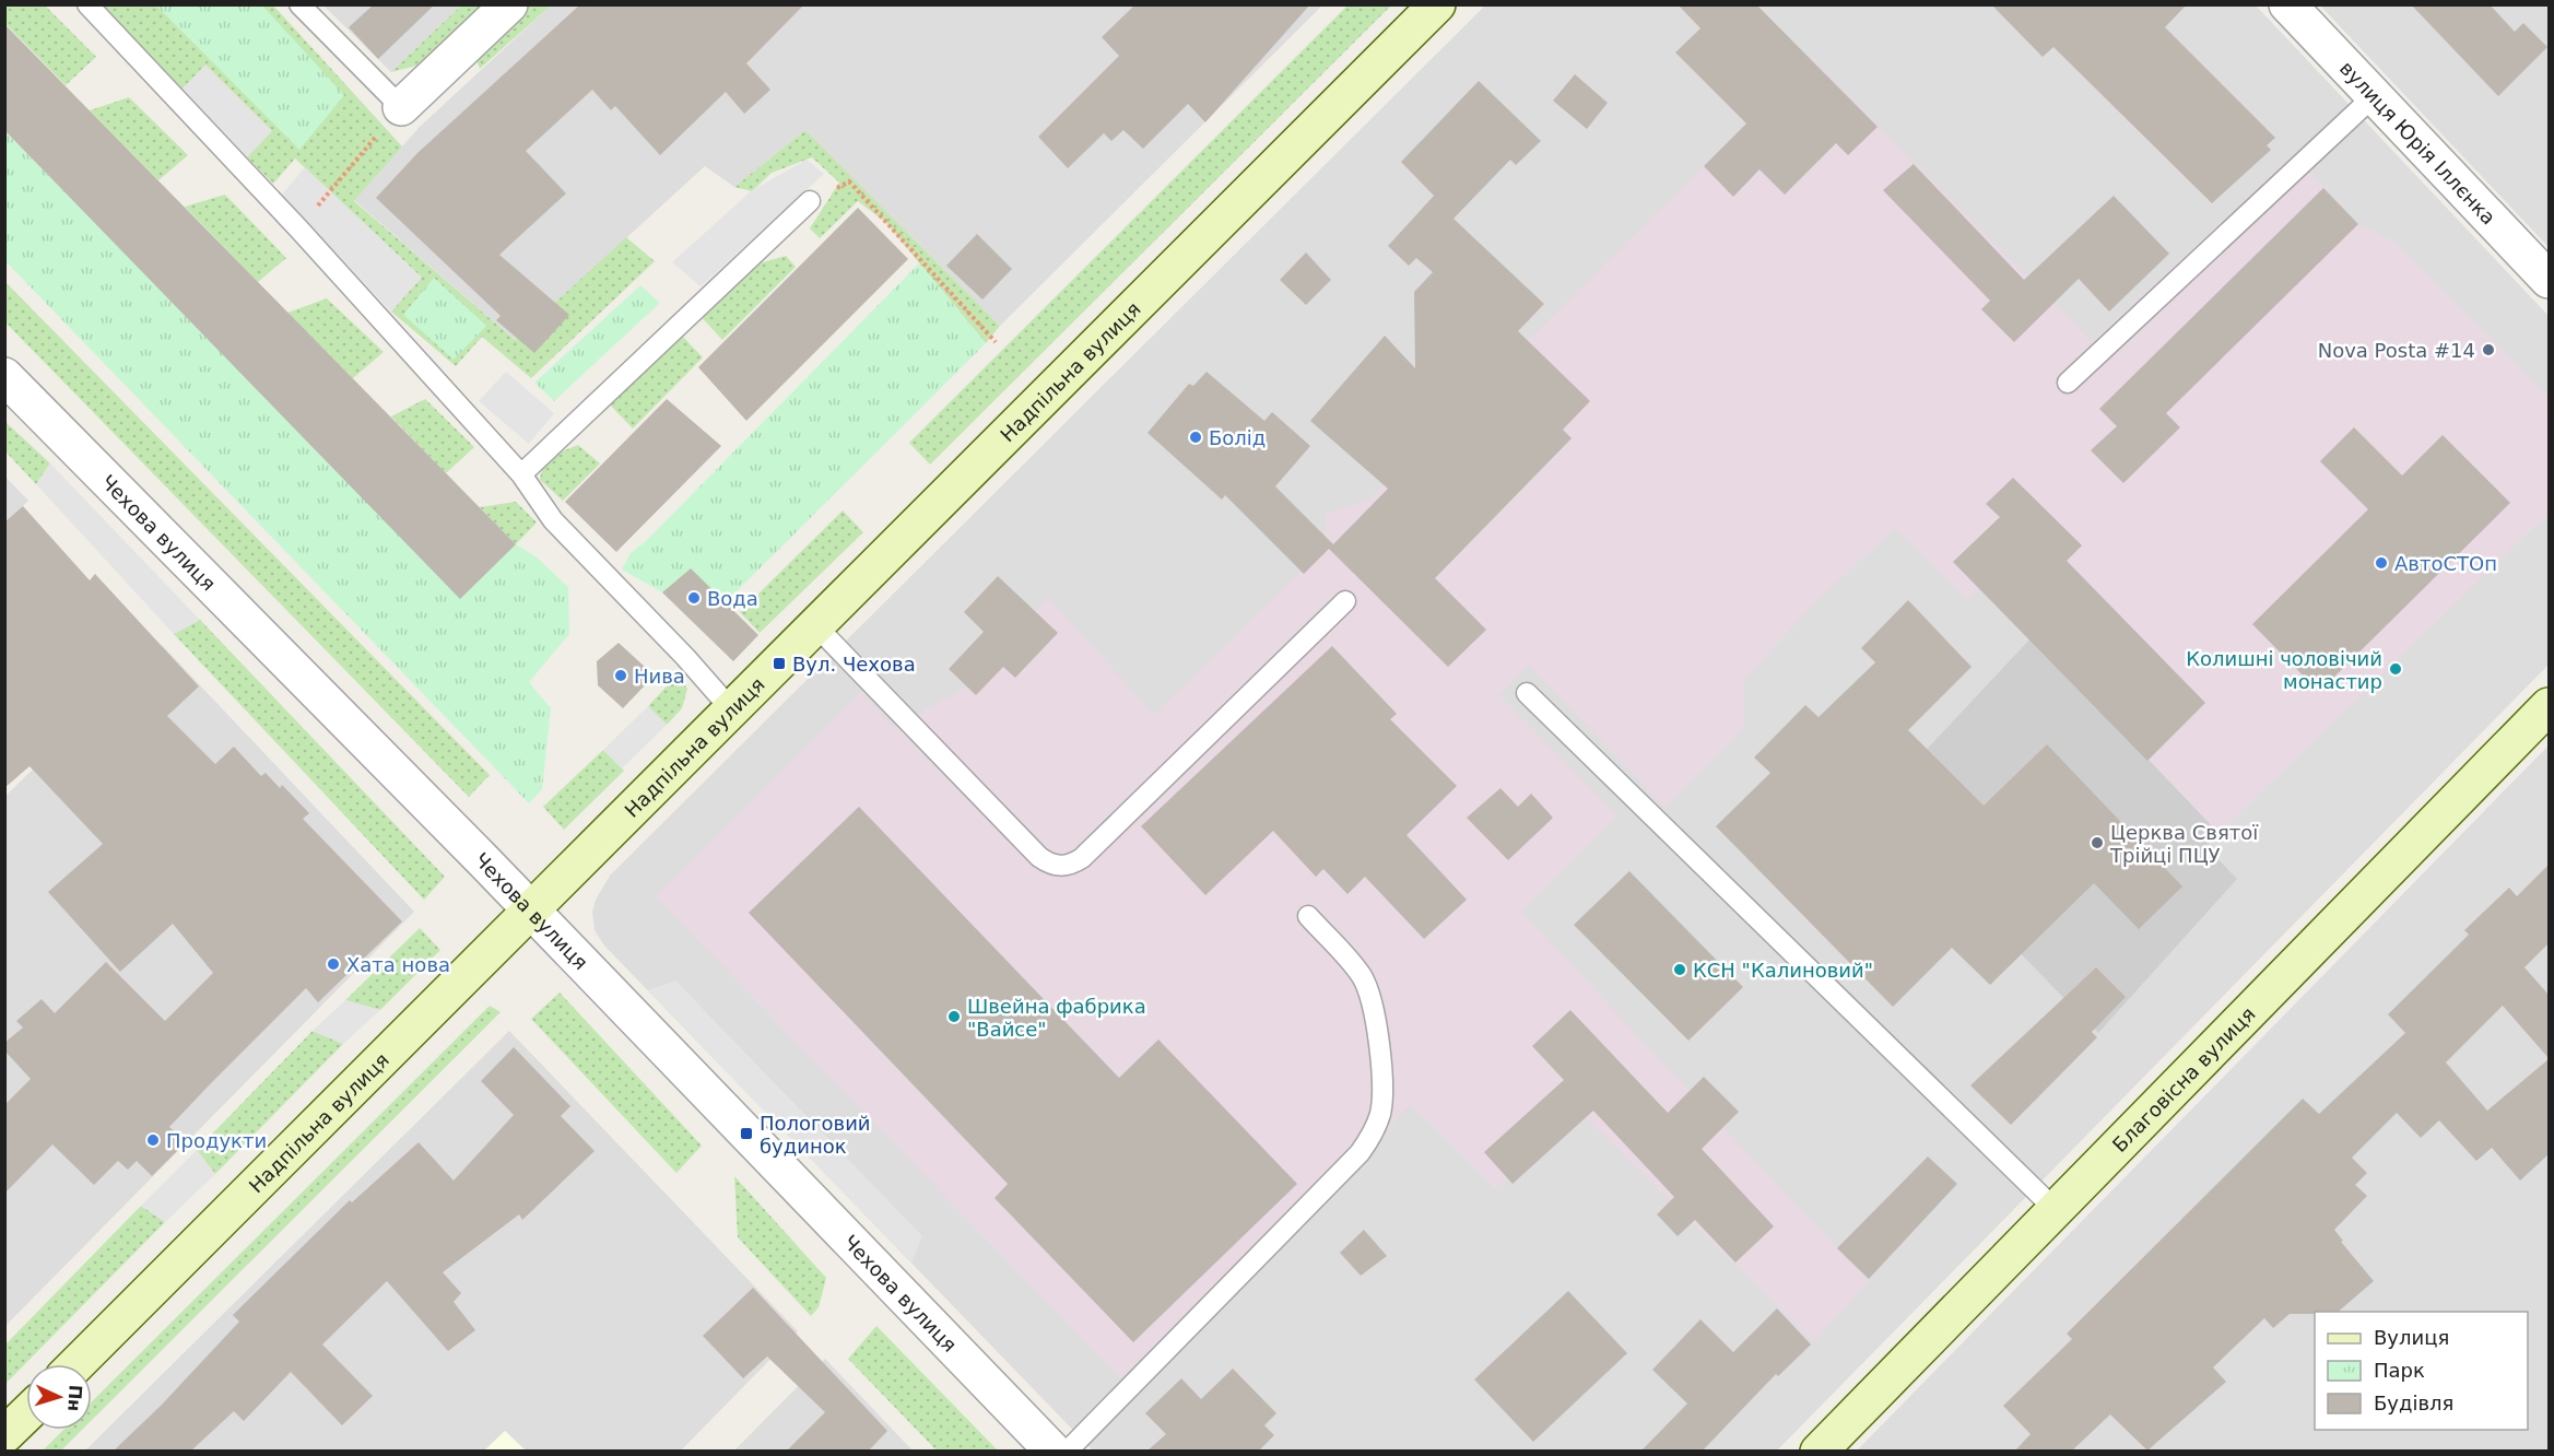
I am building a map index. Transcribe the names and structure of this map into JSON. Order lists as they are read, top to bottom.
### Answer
{
  "streets": {
    "main road": ["Надпільна вулиця", "Благовісна вулиця"],
    "street": ["вулиця Юрія Іллєнка", "Чехова вулиця"]
  },
  "crossings": [
    ["Надпільна вулиця", "Чехова вулиця"]
  ],
  "places": {
    "other": [
      "Nova Posta #14",
      "Болід",
      "АвтоСТОп",
      "Вода",
      "Колишні чоловічий монастир",
      "Нива",
      "Церква Святої Трійці ПЦУ",
      "Хата нова",
      "КСН \"Калиновий\"",
      "Швейна фабрика \"Вайсе\"",
      "Продукти"
    ],
    "transit": ["Вул. Чехова", "Пологовий будинок"]
  },
  "legend": ["Вулиця", "Парк", "Будівля"],
  "north": "right"
}
